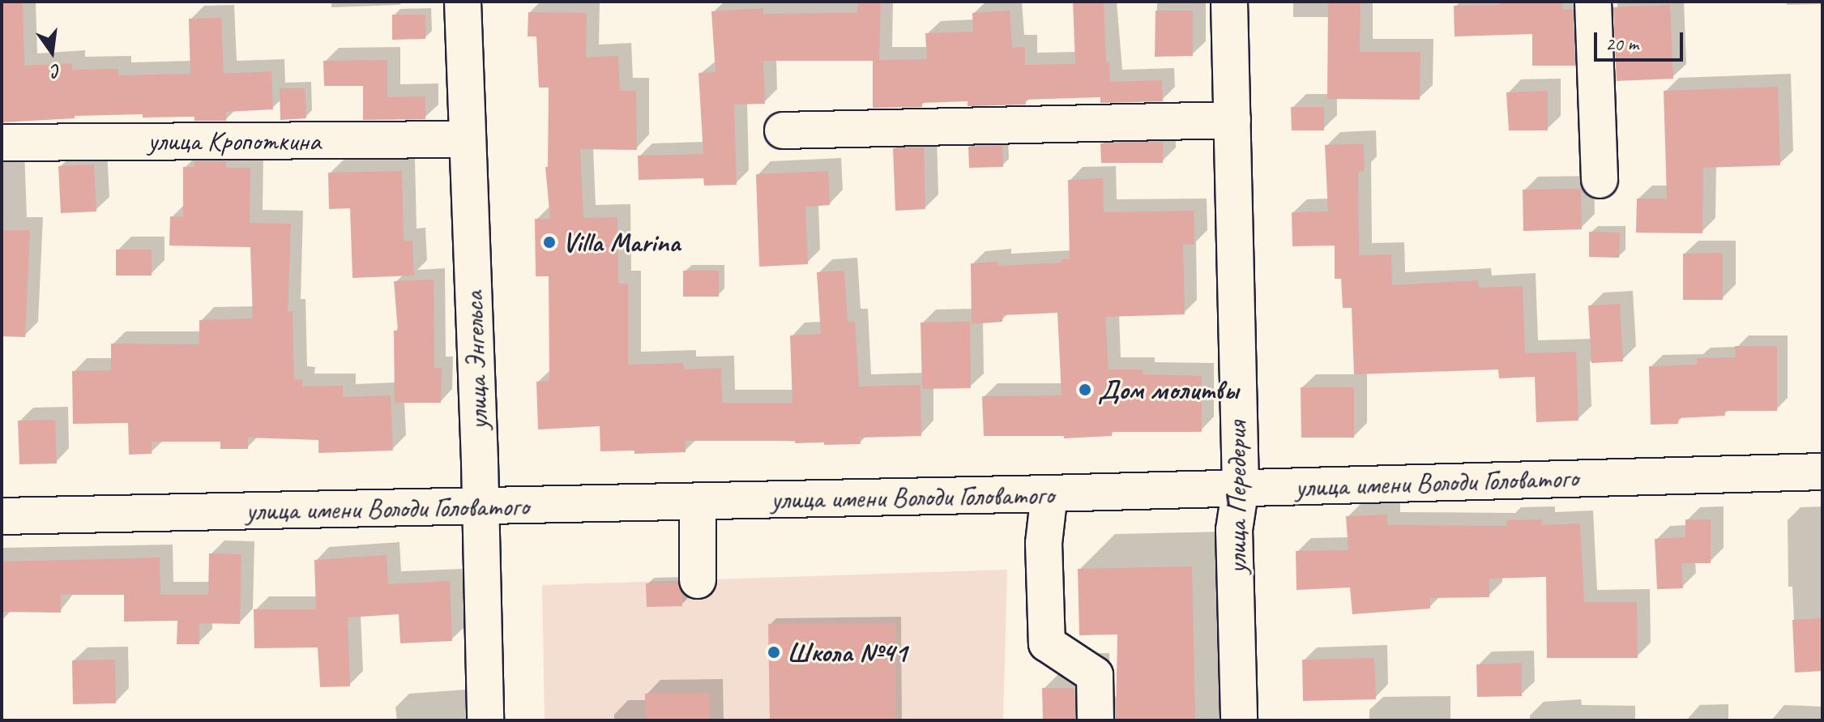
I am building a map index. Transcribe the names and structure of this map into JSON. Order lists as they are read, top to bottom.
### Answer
{
  "streets": {
    "street": [
      "улица Кропоткина",
      "улица Энгельса",
      "улица имени Володи Головатого",
      "улица Передерия"
    ]
  },
  "crossings": [
    ["улица Кропоткина", "улица Энгельса"],
    ["улица Энгельса", "улица имени Володи Головатого"],
    ["улица имени Володи Головатого", "улица Передерия"]
  ],
  "places": ["Villa Marina", "Дом молитвы", "Школа №41"],
  "scale_bar": "20 m",
  "north": "bottom"
}
